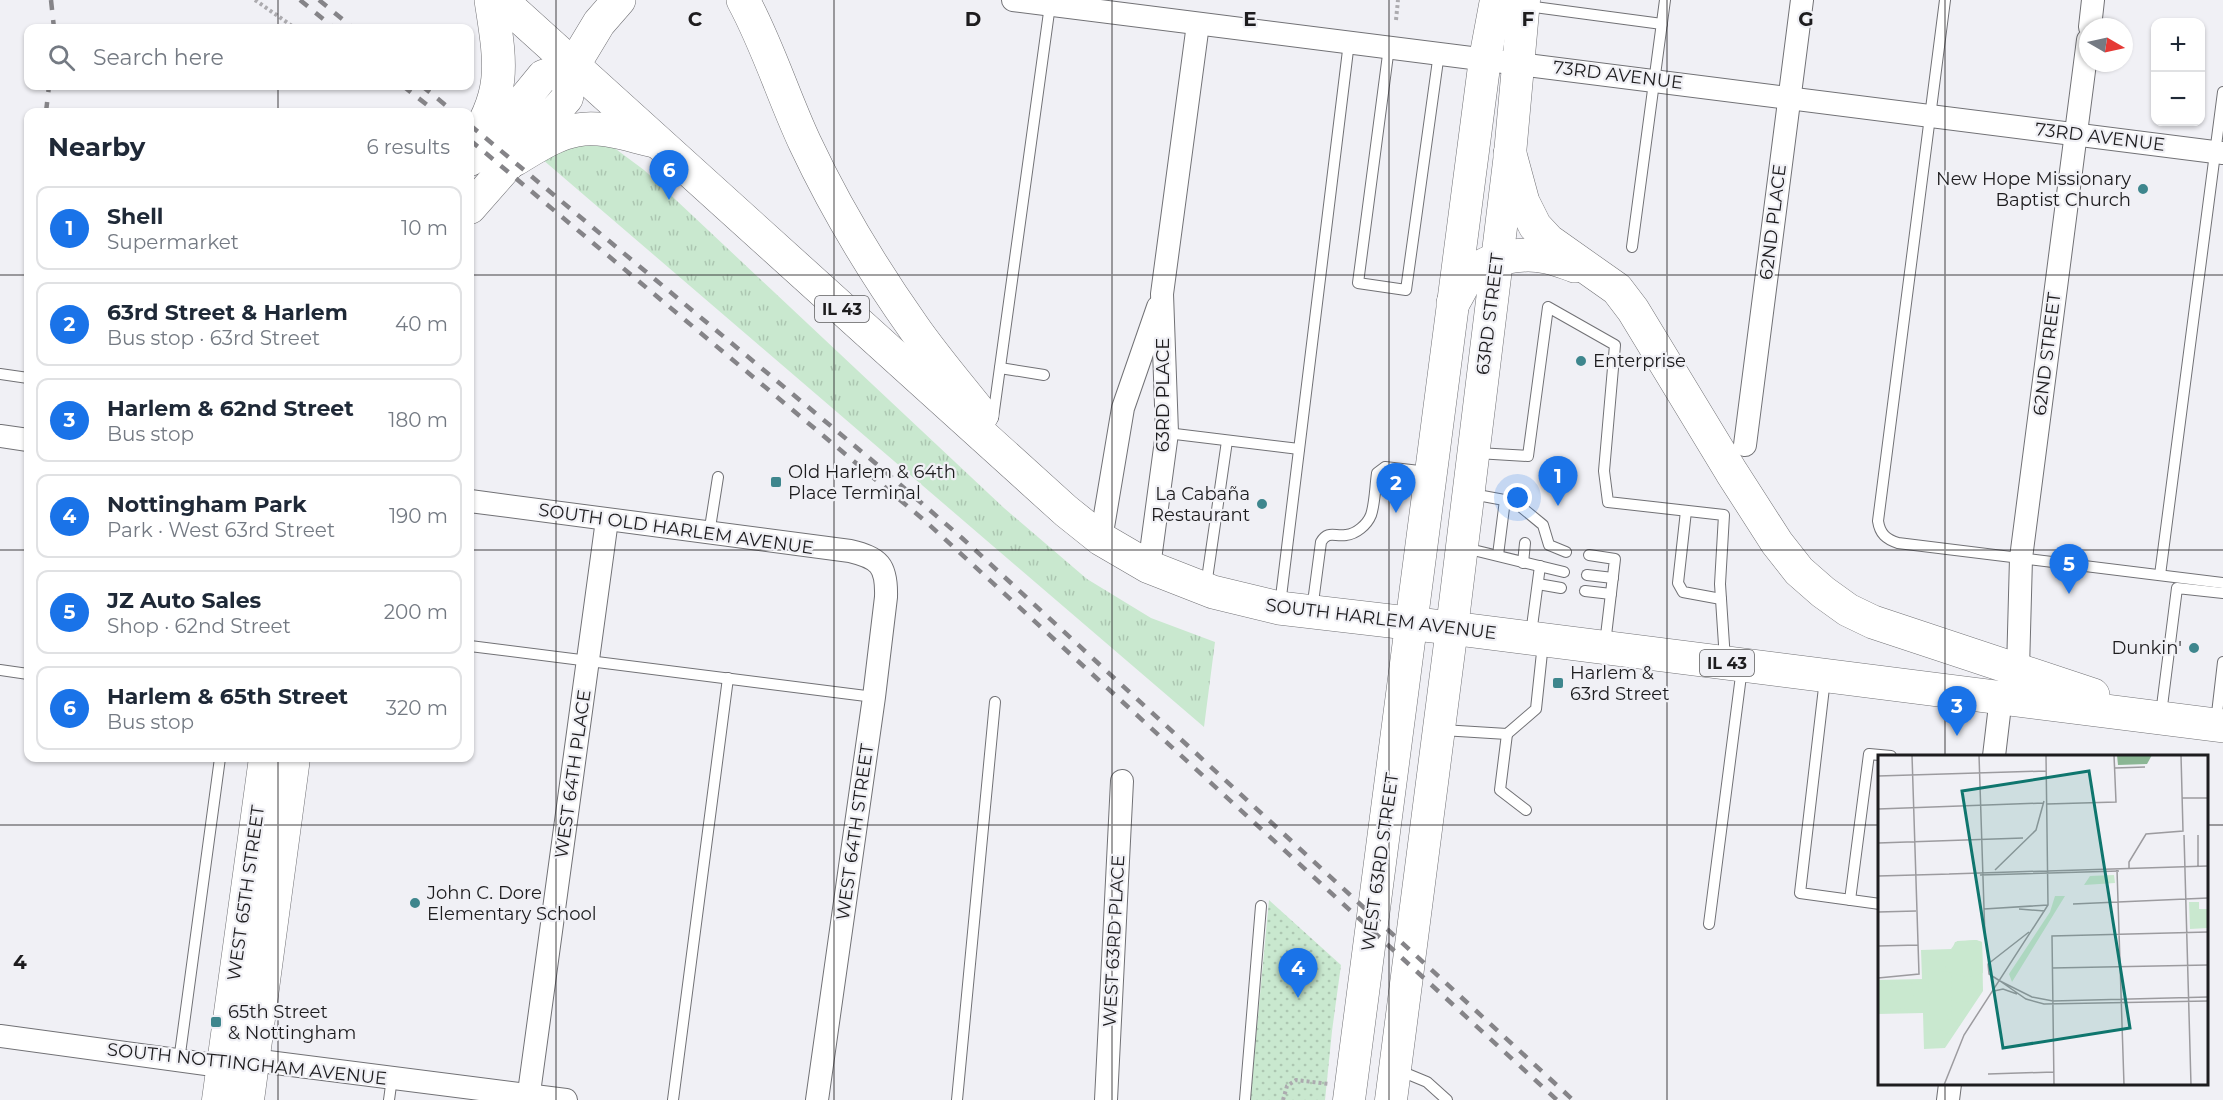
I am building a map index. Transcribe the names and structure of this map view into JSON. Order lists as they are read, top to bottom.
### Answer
{
  "streets": {
    "main road": [
      "IL 43",
      "63RD STREET",
      "SOUTH HARLEM AVENUE",
      "WEST 63RD STREET",
      "WEST 65TH STREET"
    ],
    "street": [
      "73RD AVENUE",
      "62ND PLACE",
      "62ND STREET",
      "63RD PLACE",
      "SOUTH OLD HARLEM AVENUE",
      "WEST 64TH PLACE",
      "WEST 64TH STREET",
      "WEST 63RD PLACE",
      "SOUTH NOTTINGHAM AVENUE"
    ]
  },
  "crossings": [
    ["73RD AVENUE", "62ND PLACE"],
    ["73RD AVENUE", "63RD STREET"],
    ["73RD AVENUE", "62ND STREET"],
    ["73RD AVENUE", "63RD PLACE"],
    ["63RD STREET", "SOUTH HARLEM AVENUE"],
    ["63RD STREET", "WEST 63RD STREET"],
    ["63RD PLACE", "SOUTH HARLEM AVENUE"],
    ["SOUTH OLD HARLEM AVENUE", "WEST 64TH PLACE"],
    ["SOUTH OLD HARLEM AVENUE", "WEST 64TH STREET"],
    ["SOUTH HARLEM AVENUE", "WEST 63RD STREET"],
    ["WEST 64TH PLACE", "SOUTH NOTTINGHAM AVENUE"],
    ["WEST 65TH STREET", "SOUTH NOTTINGHAM AVENUE"]
  ],
  "places": {
    "other": [
      "New Hope Missionary Baptist Church",
      "Enterprise",
      "La Cabaña Restaurant",
      "Dunkin'",
      "John C. Dore Elementary School"
    ],
    "transit": ["Old Harlem & 64th Place Terminal", "Harlem & 63rd Street", "65th Street & Nottingham"]
  },
  "north": "right",
  "page": {
    "map_buttons": ["+", "−"],
    "search": "Search here",
    "heading": ["Nearby", "6 results"],
    "pins": [
      "6",
      "1",
      "2",
      "5",
      "3",
      "4"
    ],
    "list": [
      {
        "mark": "1",
        "name": "Shell",
        "note": "Supermarket",
        "value": "10 m"
      },
      {
        "mark": "2",
        "name": "63rd Street & Harlem",
        "note": "Bus stop · 63rd Street",
        "value": "40 m"
      },
      {
        "mark": "3",
        "name": "Harlem & 62nd Street",
        "note": "Bus stop",
        "value": "180 m"
      },
      {
        "mark": "4",
        "name": "Nottingham Park",
        "note": "Park · West 63rd Street",
        "value": "190 m"
      },
      {
        "mark": "5",
        "name": "JZ Auto Sales",
        "note": "Shop · 62nd Street",
        "value": "200 m"
      },
      {
        "mark": "6",
        "name": "Harlem & 65th Street",
        "note": "Bus stop",
        "value": "320 m"
      }
    ]
  },
  "grid": {
    "columns": [
      "C",
      "D",
      "E",
      "F",
      "G"
    ],
    "rows": ["4"]
  }
}
